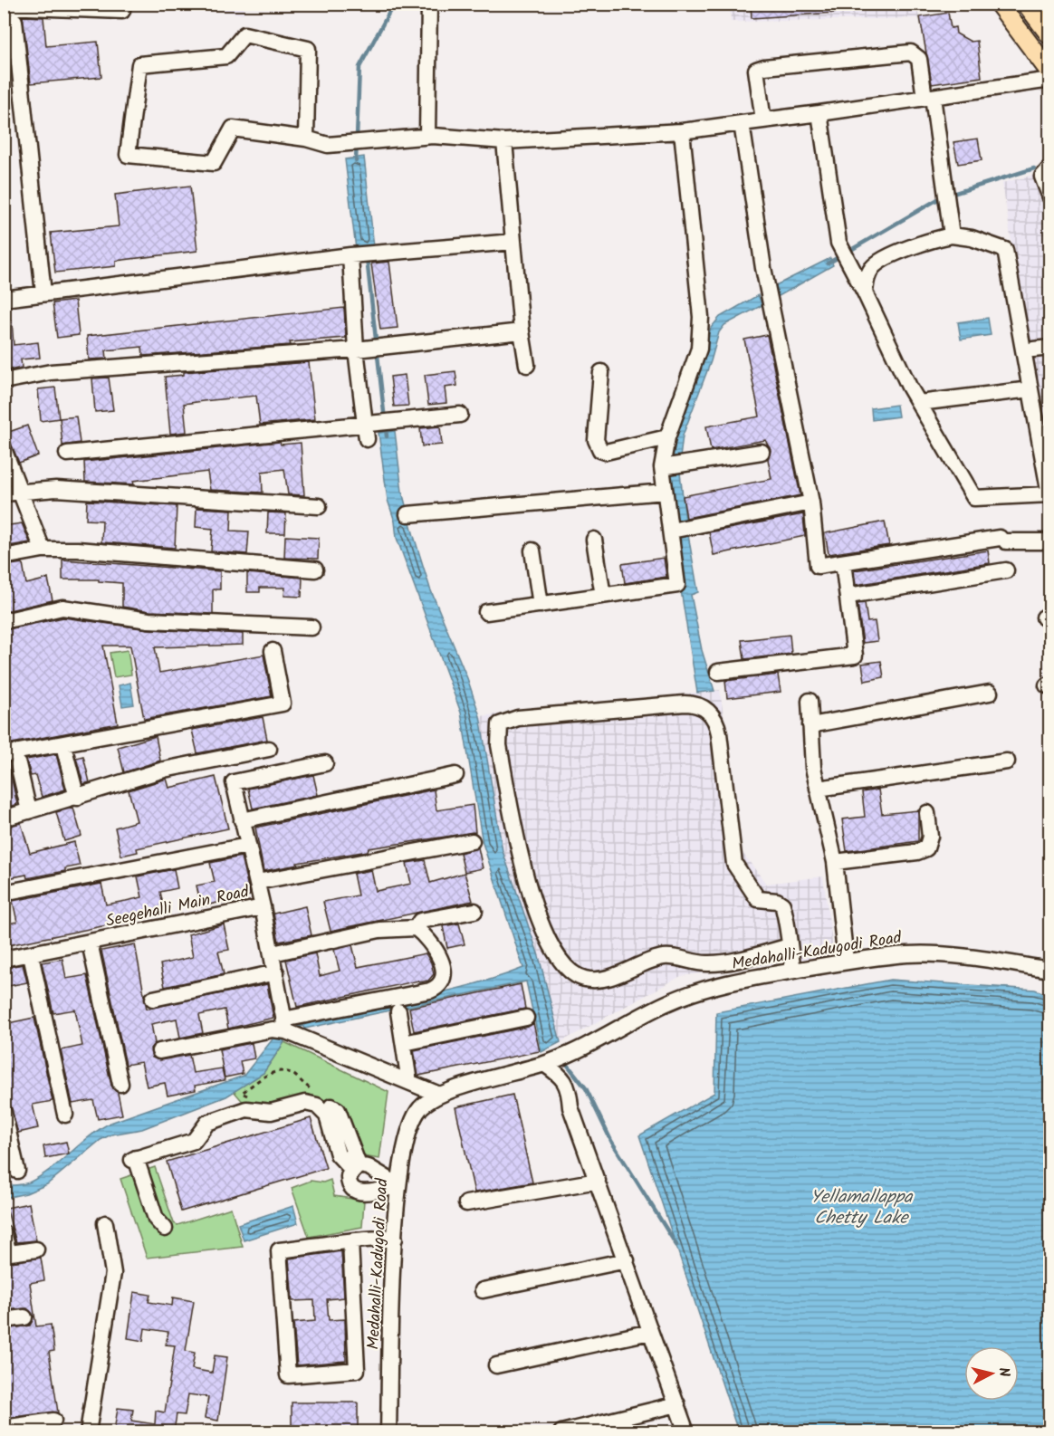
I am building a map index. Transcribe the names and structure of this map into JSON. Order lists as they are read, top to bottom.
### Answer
{
  "streets": {
    "street": ["Seegehalli Main Road", "Medahalli-Kadugodi Road"]
  },
  "water": ["Yellamallappa Chetty Lake"],
  "north": "right"
}
